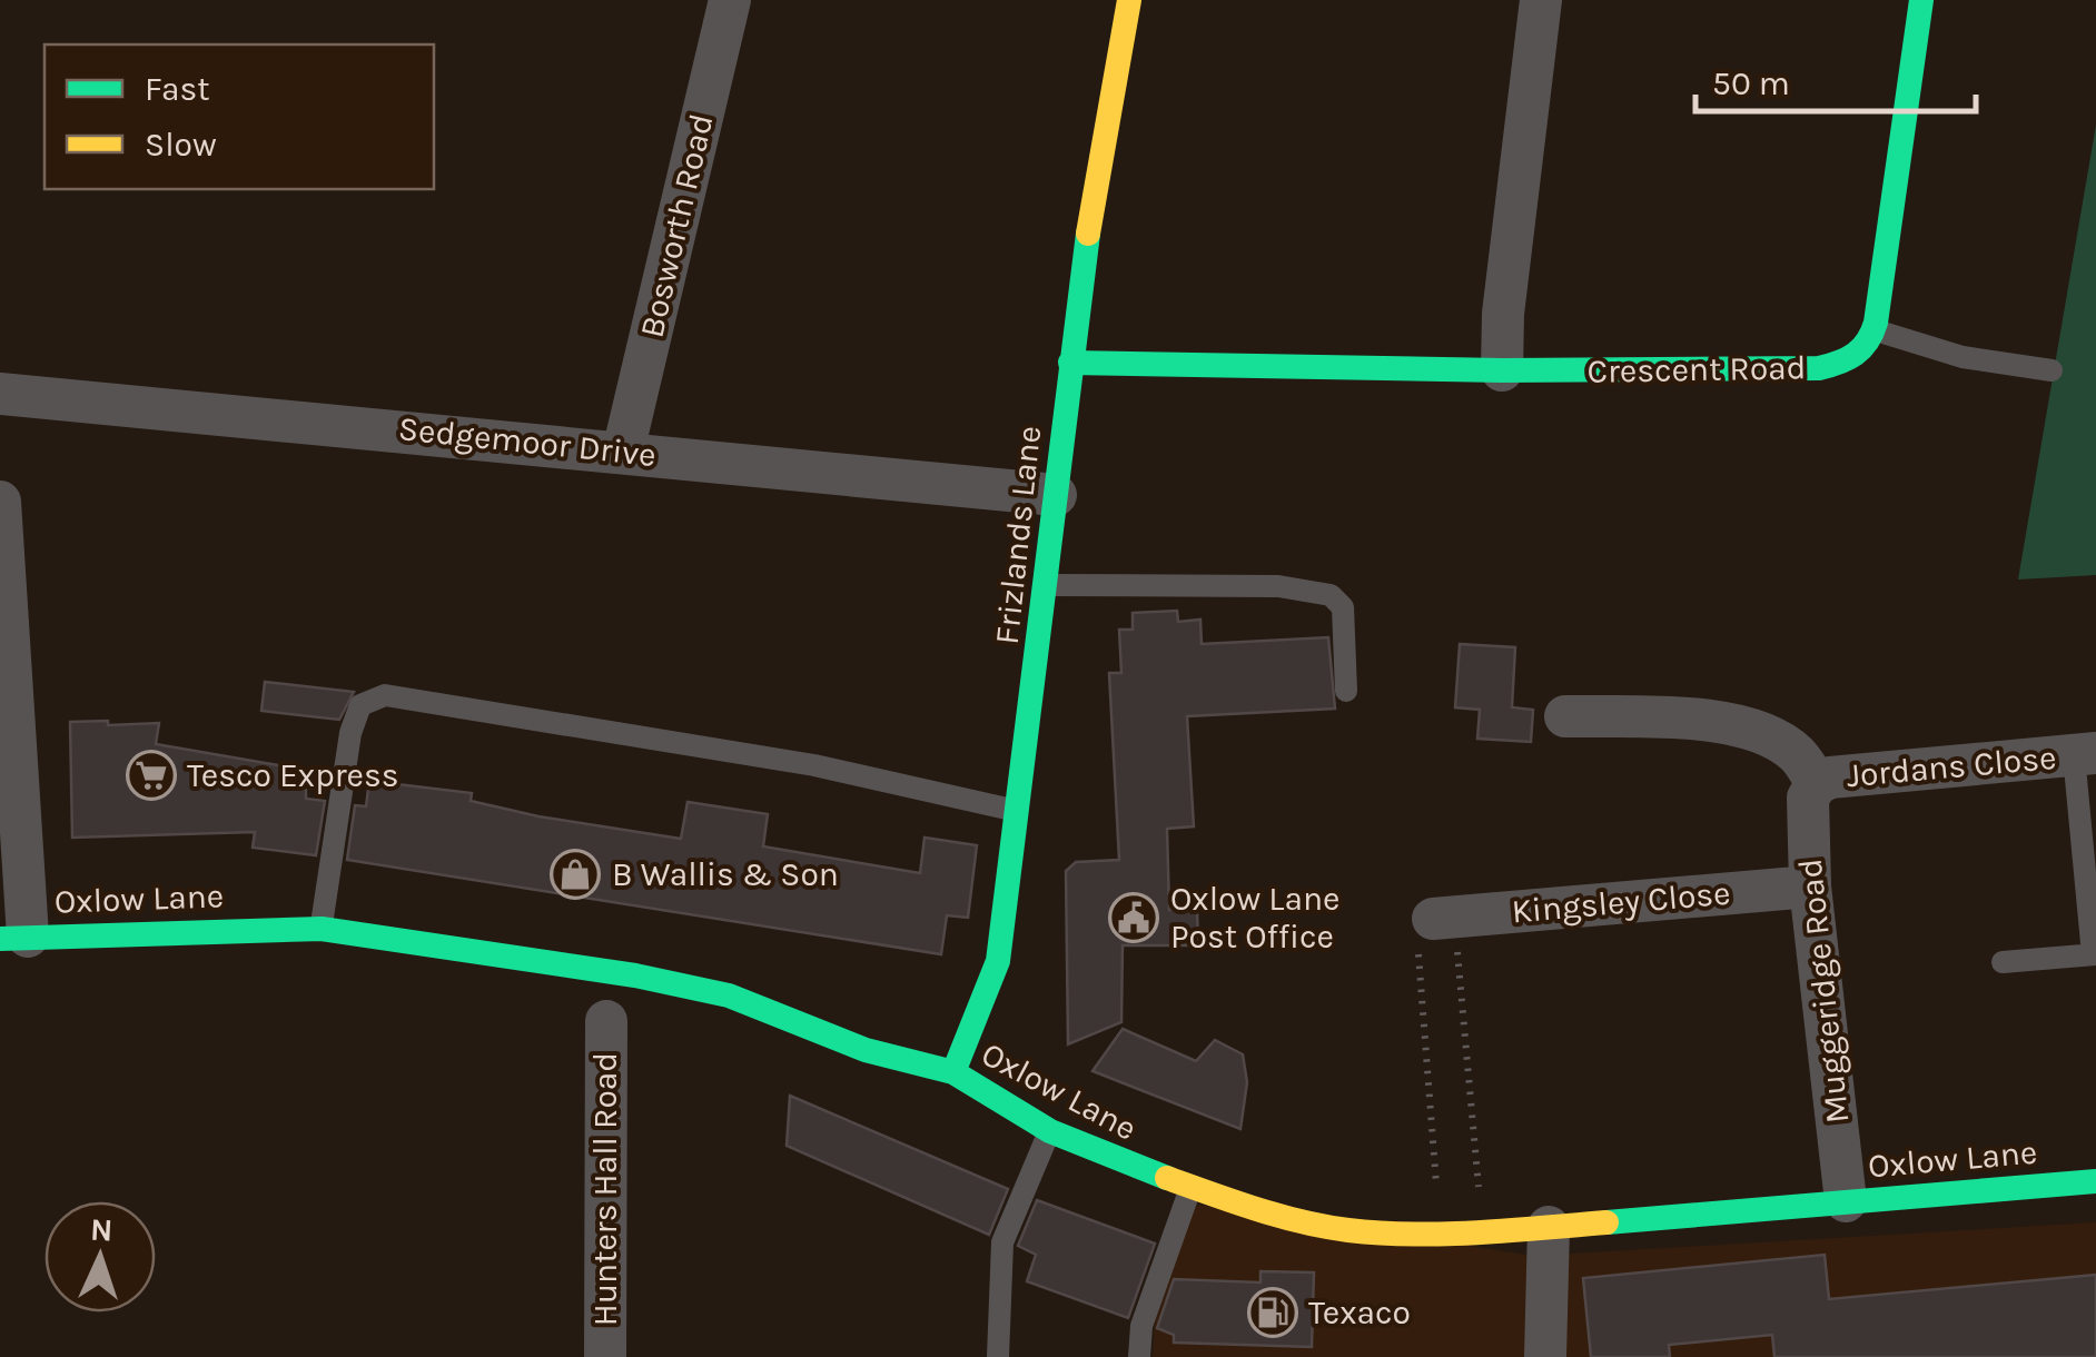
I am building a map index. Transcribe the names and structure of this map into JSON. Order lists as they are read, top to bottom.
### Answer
{
  "streets": {
    "street": [
      "Bosworth Road",
      "Crescent Road",
      "Sedgemoor Drive",
      "Frizlands Lane",
      "Jordans Close",
      "Oxlow Lane",
      "Kingsley Close",
      "Muggeridge Road",
      "Hunters Hall Road"
    ]
  },
  "crossings": [
    ["Bosworth Road", "Sedgemoor Drive"],
    ["Crescent Road", "Frizlands Lane"],
    ["Sedgemoor Drive", "Frizlands Lane"],
    ["Frizlands Lane", "Oxlow Lane"],
    ["Jordans Close", "Muggeridge Road"],
    ["Oxlow Lane", "Muggeridge Road"],
    ["Kingsley Close", "Muggeridge Road"]
  ],
  "places": {
    "supermarket": ["Tesco Express"],
    "shop": ["B Wallis & Son"],
    "public building": ["Oxlow Lane Post Office"],
    "fuel station": ["Texaco"]
  },
  "legend": ["Fast", "Slow"],
  "scale_bar": "50 m",
  "north": "top"
}
